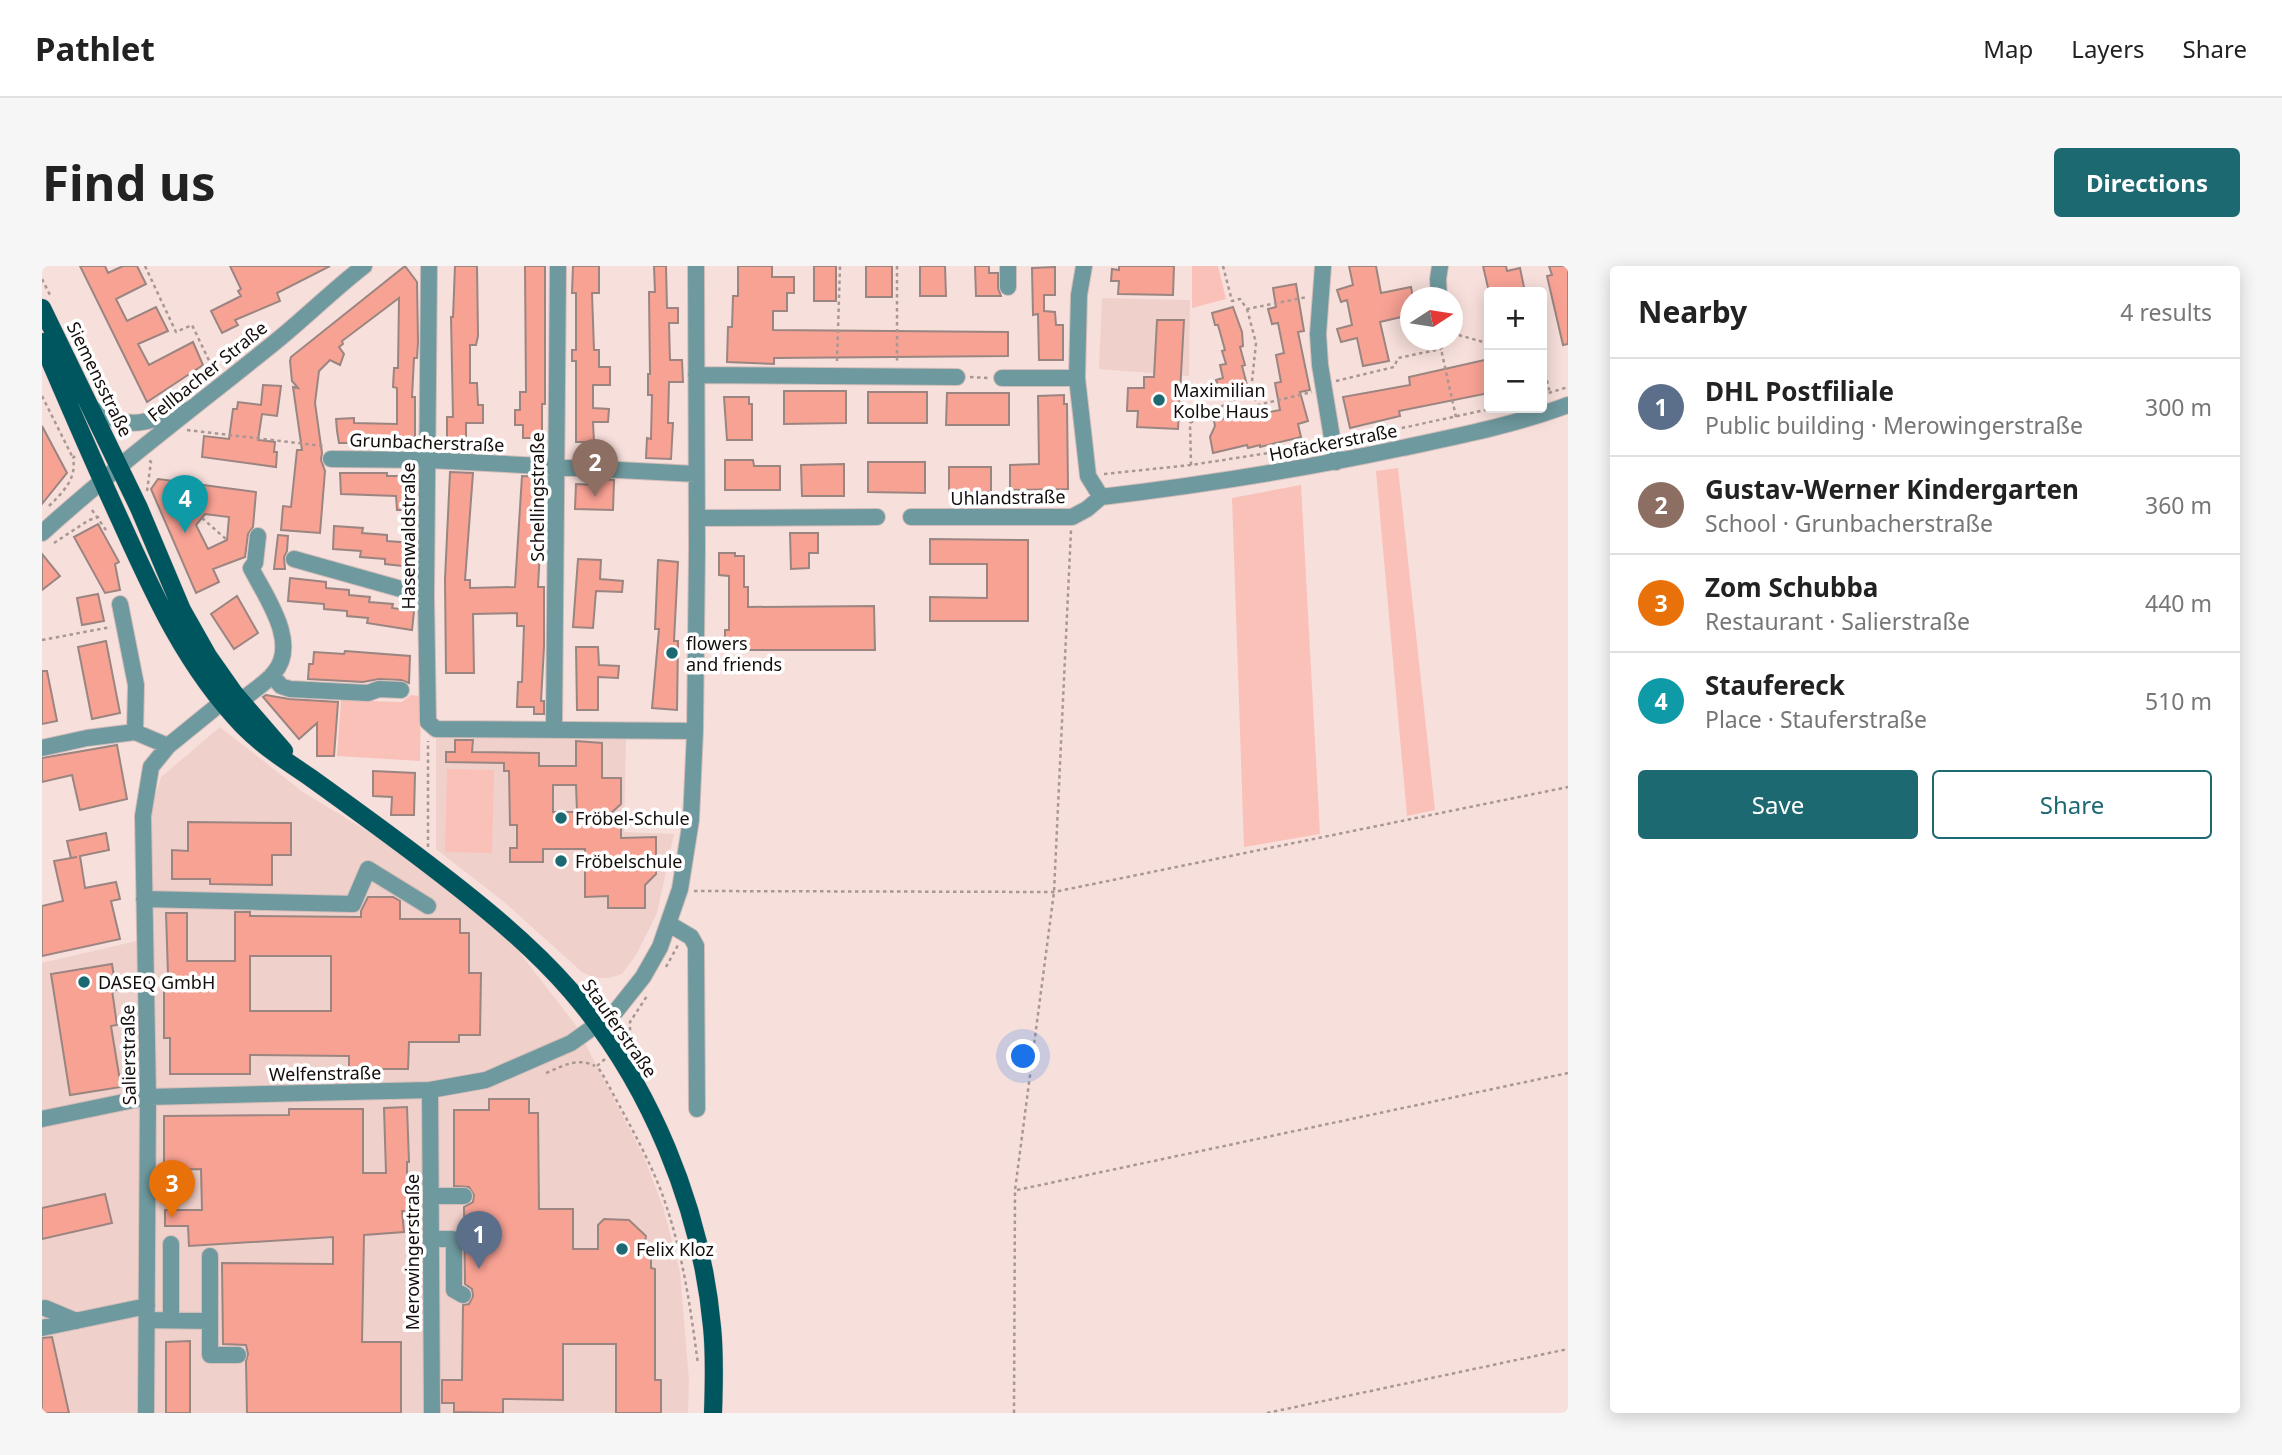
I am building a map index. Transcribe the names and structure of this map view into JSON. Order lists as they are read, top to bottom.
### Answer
{
  "streets": {
    "main road": ["Siemensstraße", "Stauferstraße"],
    "street": [
      "Fellbacher Straße",
      "Grunbacherstraße",
      "Hofäckerstraße",
      "Schellingstraße",
      "Uhlandstraße",
      "Hasenwaldstraße",
      "Salierstraße",
      "Welfenstraße",
      "Merowingerstraße"
    ]
  },
  "crossings": [
    ["Fellbacher Straße", "Siemensstraße"],
    ["Fellbacher Straße", "Grunbacherstraße"],
    ["Fellbacher Straße", "Stauferstraße"],
    ["Siemensstraße", "Stauferstraße"],
    ["Grunbacherstraße", "Schellingstraße"],
    ["Grunbacherstraße", "Hasenwaldstraße"],
    ["Grunbacherstraße", "Welfenstraße"],
    ["Hofäckerstraße", "Uhlandstraße"],
    ["Stauferstraße", "Salierstraße"],
    ["Stauferstraße", "Welfenstraße"],
    ["Salierstraße", "Welfenstraße"],
    ["Welfenstraße", "Merowingerstraße"]
  ],
  "places": [
    "Maximilian Kolbe Haus",
    "flowers and friends",
    "Fröbel-Schule",
    "Fröbelschule",
    "DASEQ GmbH",
    "Felix Kloz"
  ],
  "north": "right",
  "page": {
    "header": "Pathlet",
    "nav": ["Map", "Layers", "Share"],
    "buttons": [
      "Directions",
      ["Save", "Share"]
    ],
    "title": "Find us",
    "heading": ["Nearby", "4 results"],
    "map_buttons": ["+", "−"],
    "list": [
      {
        "mark": "1",
        "name": "DHL Postfiliale",
        "note": "Public building · Merowingerstraße",
        "value": "300 m"
      },
      {
        "mark": "2",
        "name": "Gustav-Werner Kindergarten",
        "note": "School · Grunbacherstraße",
        "value": "360 m"
      },
      {
        "mark": "3",
        "name": "Zom Schubba",
        "note": "Restaurant · Salierstraße",
        "value": "440 m"
      },
      {
        "mark": "4",
        "name": "Staufereck",
        "note": "Place · Stauferstraße",
        "value": "510 m"
      }
    ],
    "pins": [
      "2",
      "4",
      "3",
      "1"
    ]
  }
}
